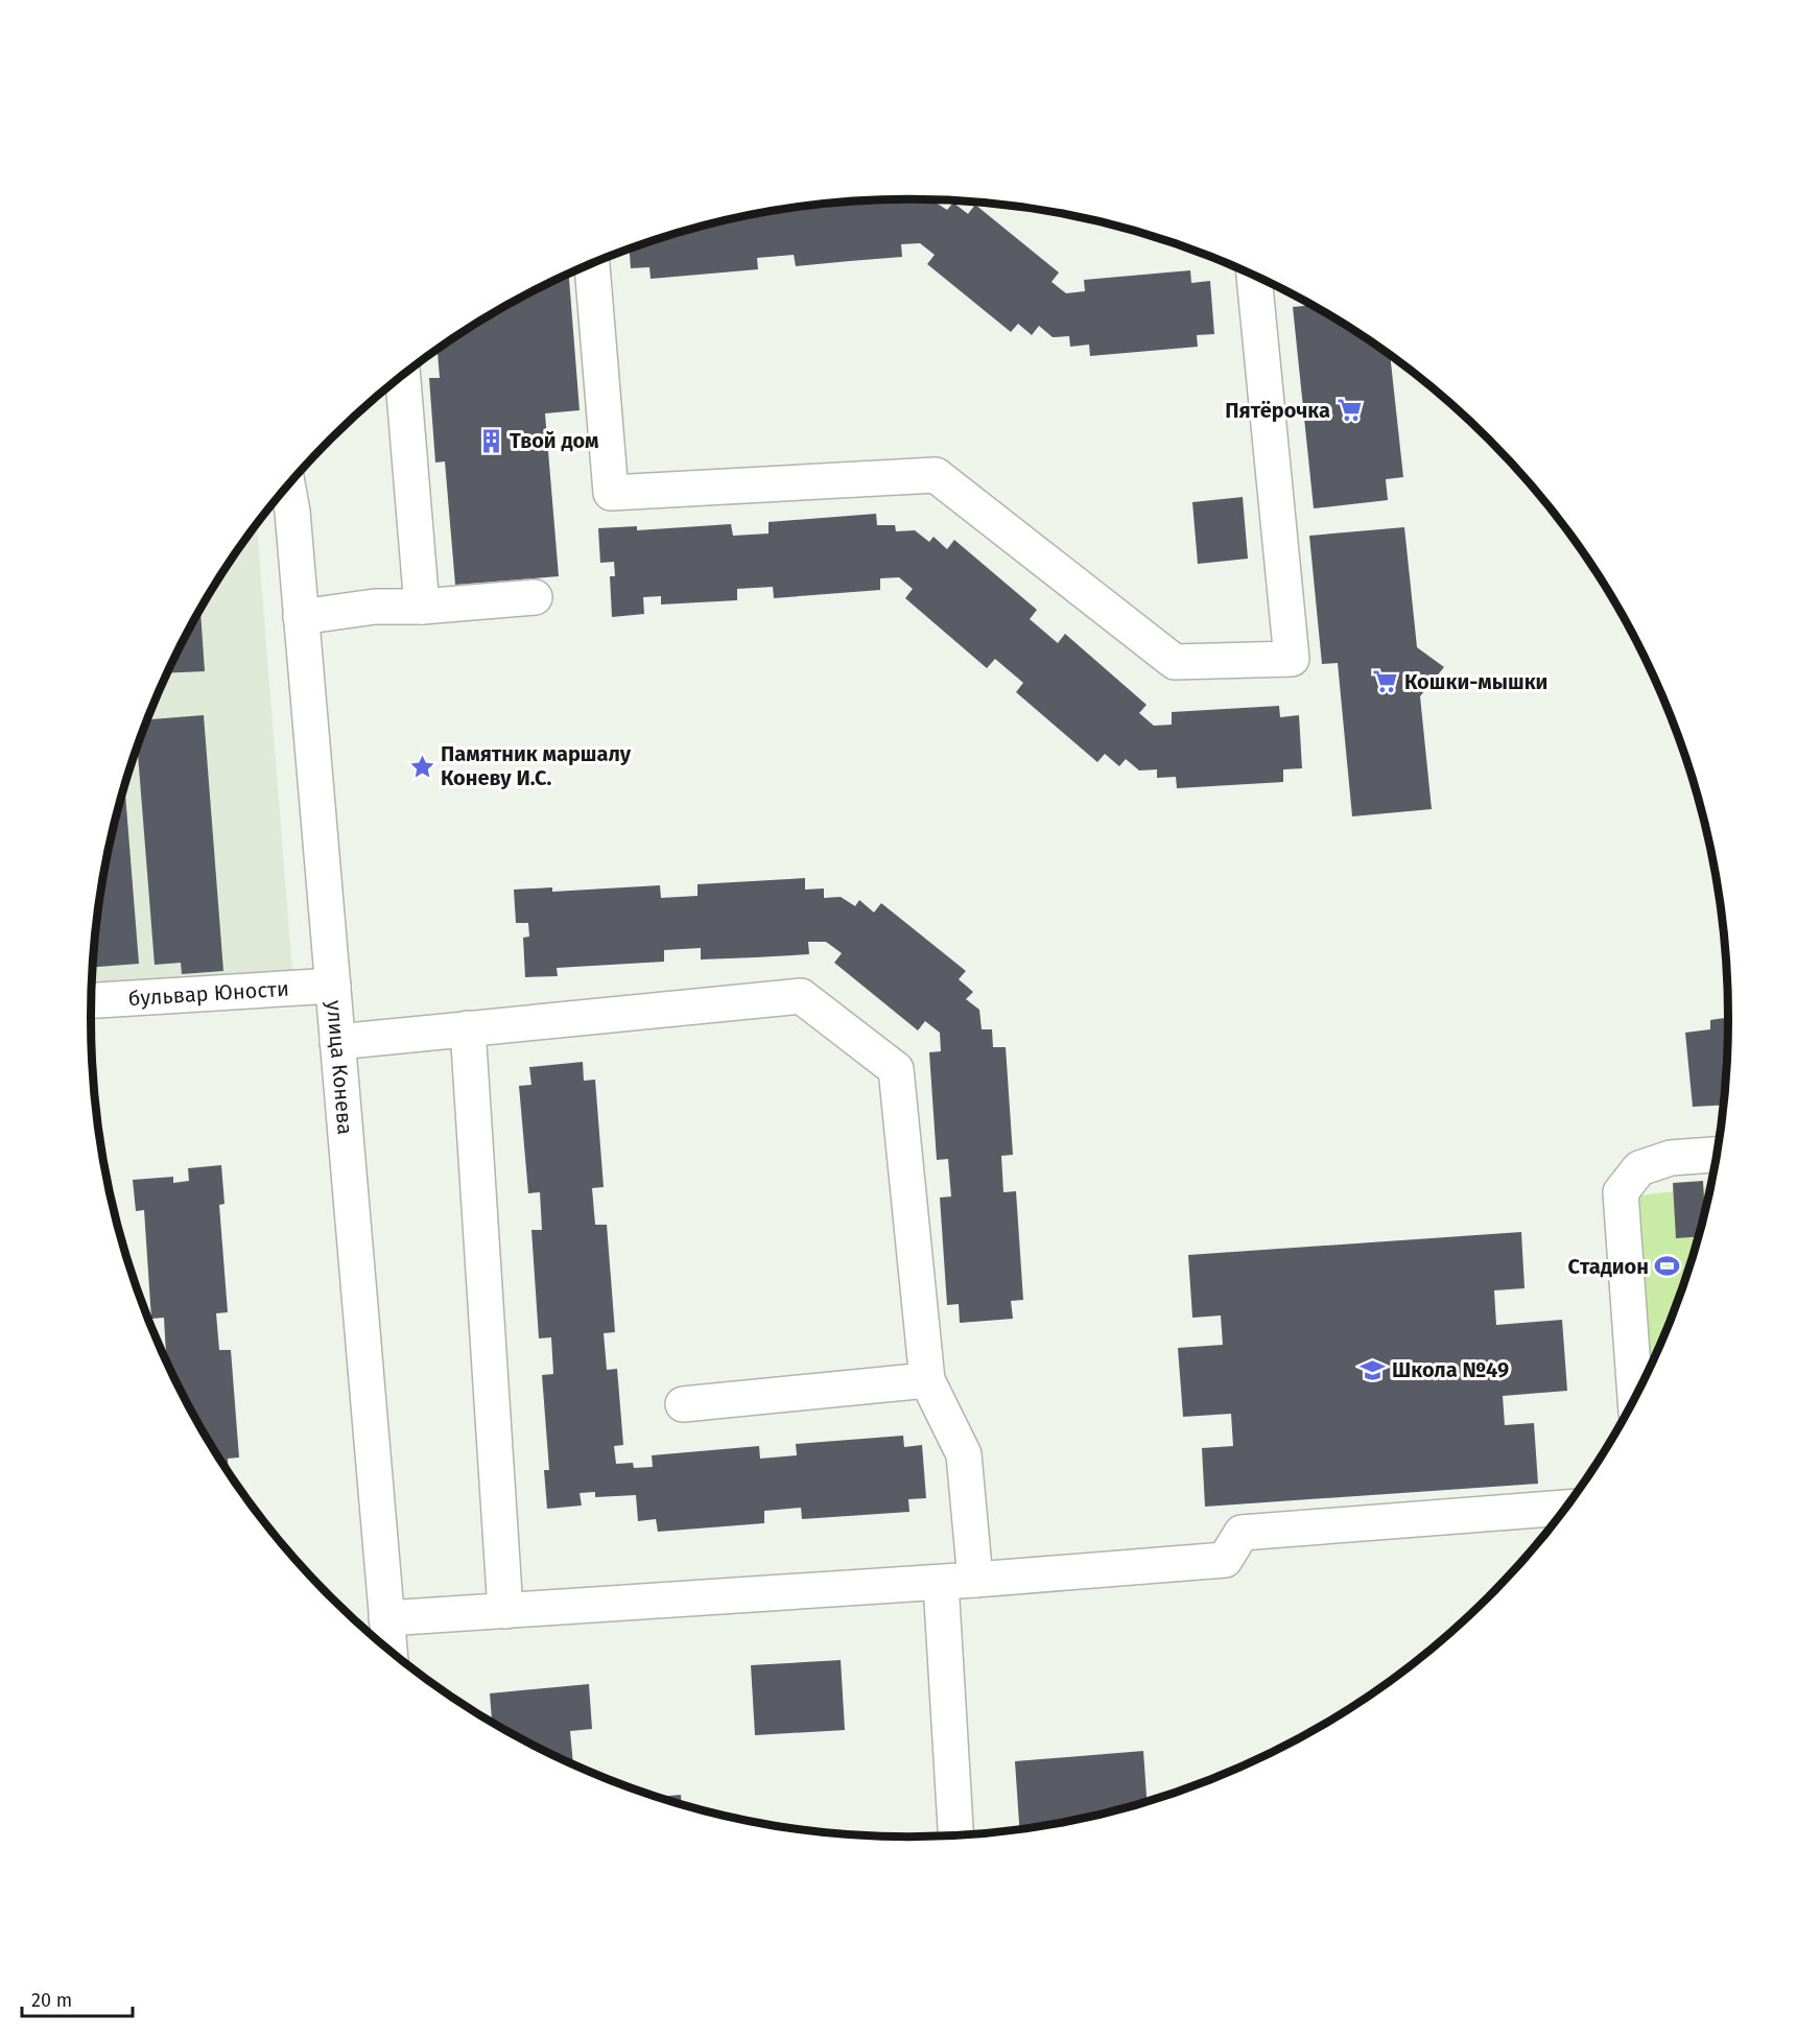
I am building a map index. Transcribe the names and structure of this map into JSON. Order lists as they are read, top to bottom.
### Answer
{
  "streets": {
    "street": ["бульвар Юности", "улица Конева"]
  },
  "crossings": [
    ["бульвар Юности", "улица Конева"]
  ],
  "places": {
    "supermarket": ["Пятёрочка", "Кошки-мышки"],
    "building": ["Твой дом"],
    "place": ["Памятник маршалу Коневу И.С."],
    "sports": ["Cтадион"],
    "school or university": ["Школа №49"]
  },
  "scale_bar": "20 m"
}
